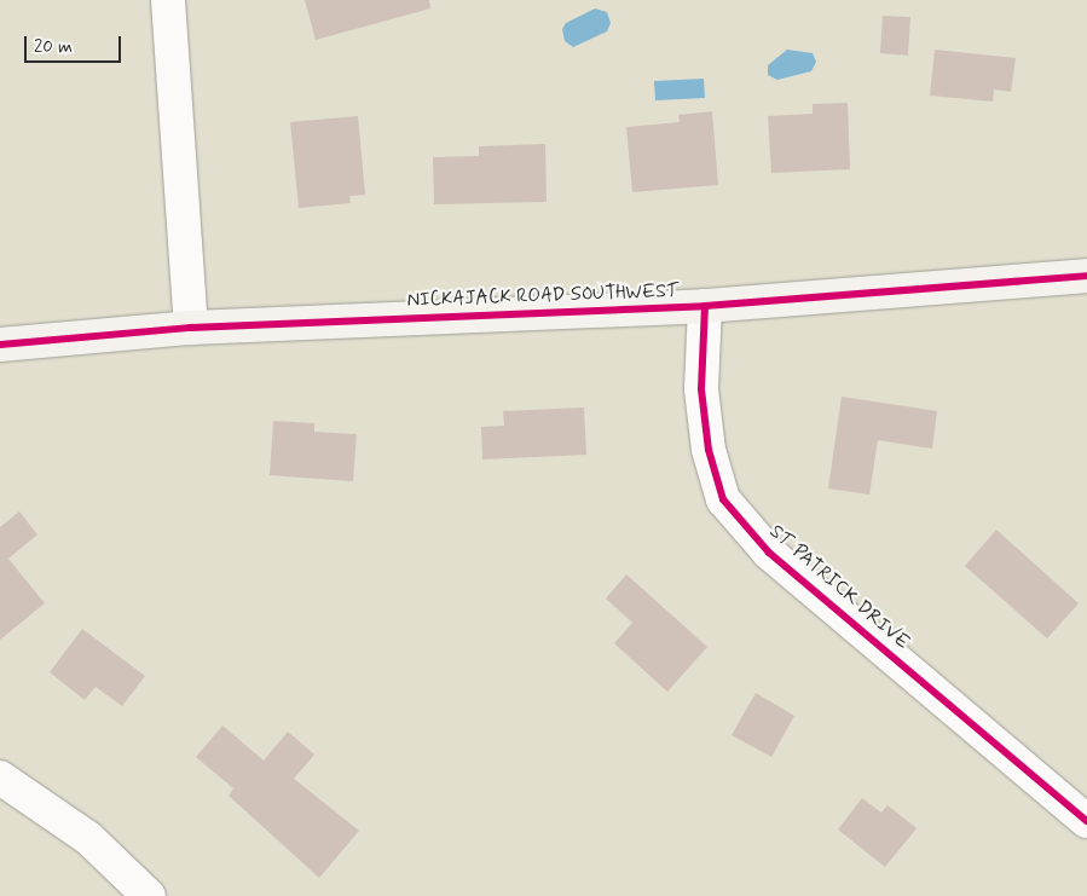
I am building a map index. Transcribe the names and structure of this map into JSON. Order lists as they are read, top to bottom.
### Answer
{
  "streets": {
    "street": ["NICKAJACK ROAD SOUTHWEST", "ST PATRICK DRIVE"]
  },
  "crossings": [
    ["NICKAJACK ROAD SOUTHWEST", "ST PATRICK DRIVE"]
  ],
  "scale_bar": "20 m"
}
